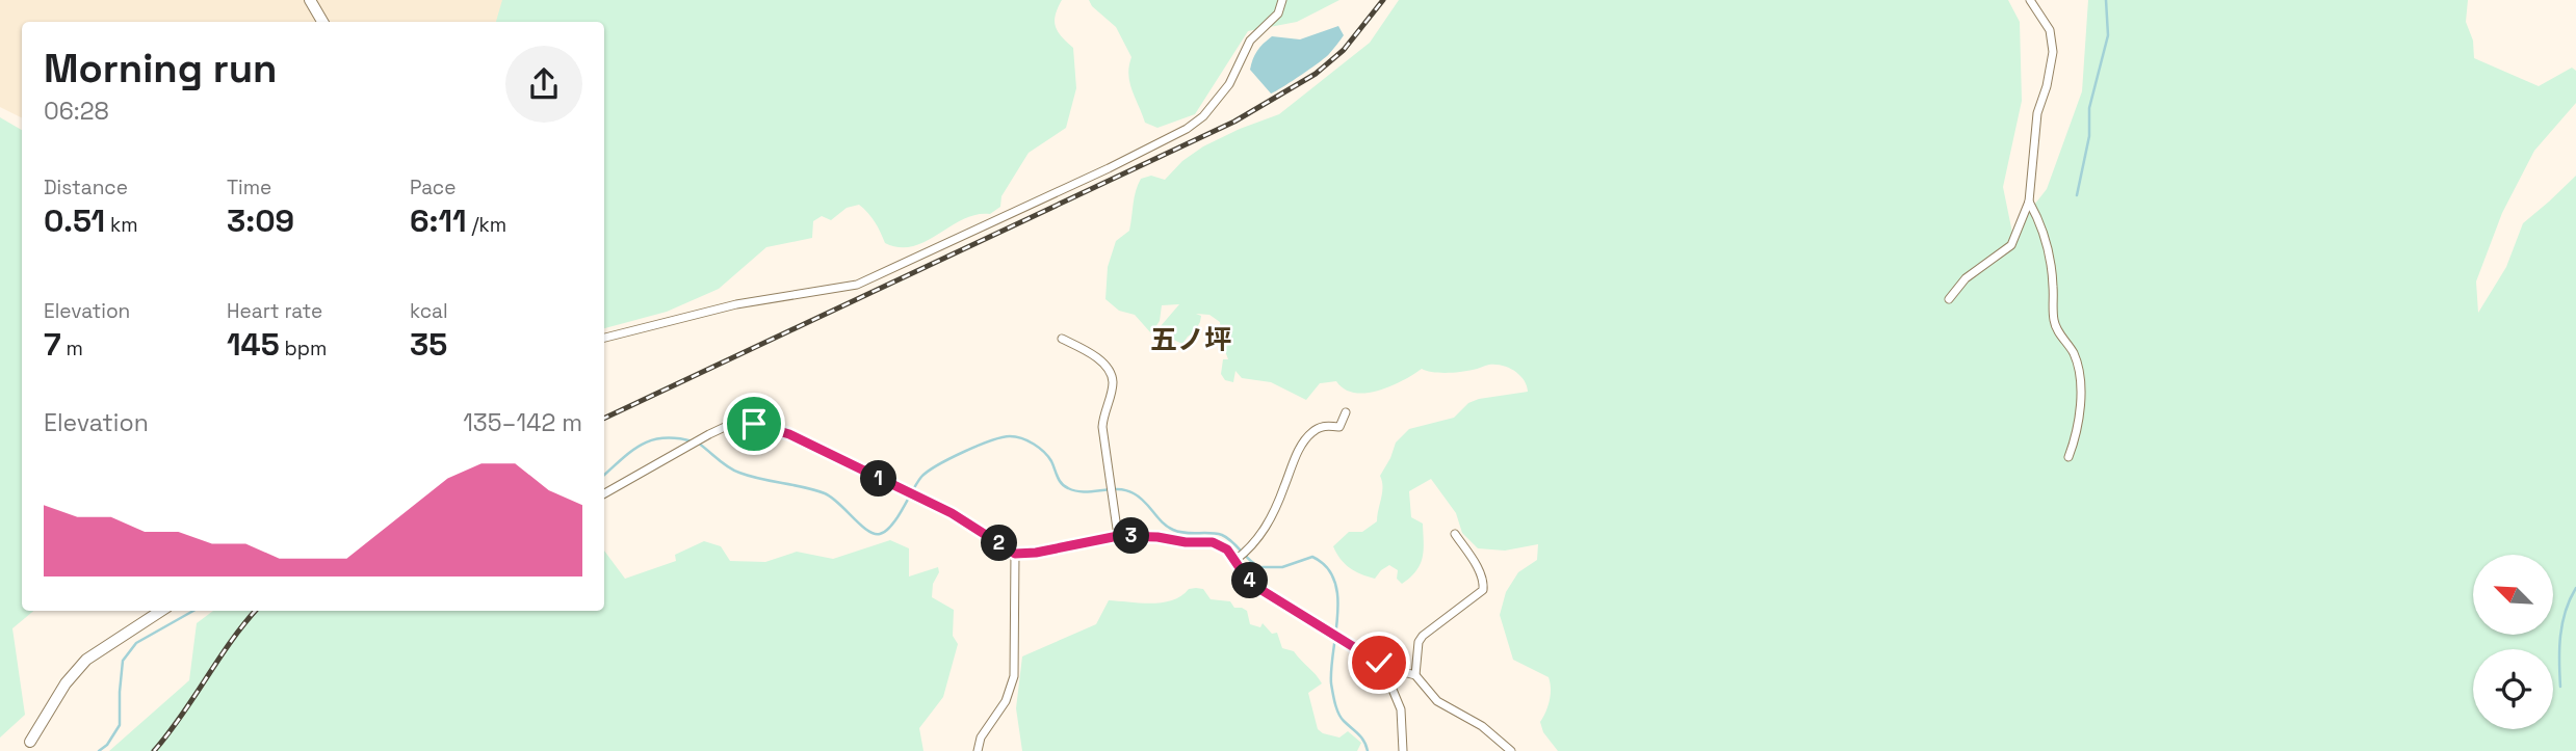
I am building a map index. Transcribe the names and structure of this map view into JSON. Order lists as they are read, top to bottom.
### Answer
{
  "districts": ["五ノ坪"],
  "north": "top left",
  "page": {
    "heading": ["Morning run", "06:28"],
    "stats": [
      ["Distance", "0.51 km"],
      ["Time", "3:09"],
      ["Pace", "6:11 /km"],
      ["Elevation", "7 m"],
      ["Heart rate", "145 bpm"],
      ["kcal", "35"]
    ],
    "chart": ["Elevation", "135–142 m"],
    "pins": [
      "1",
      "3",
      "2",
      "4"
    ]
  }
}
